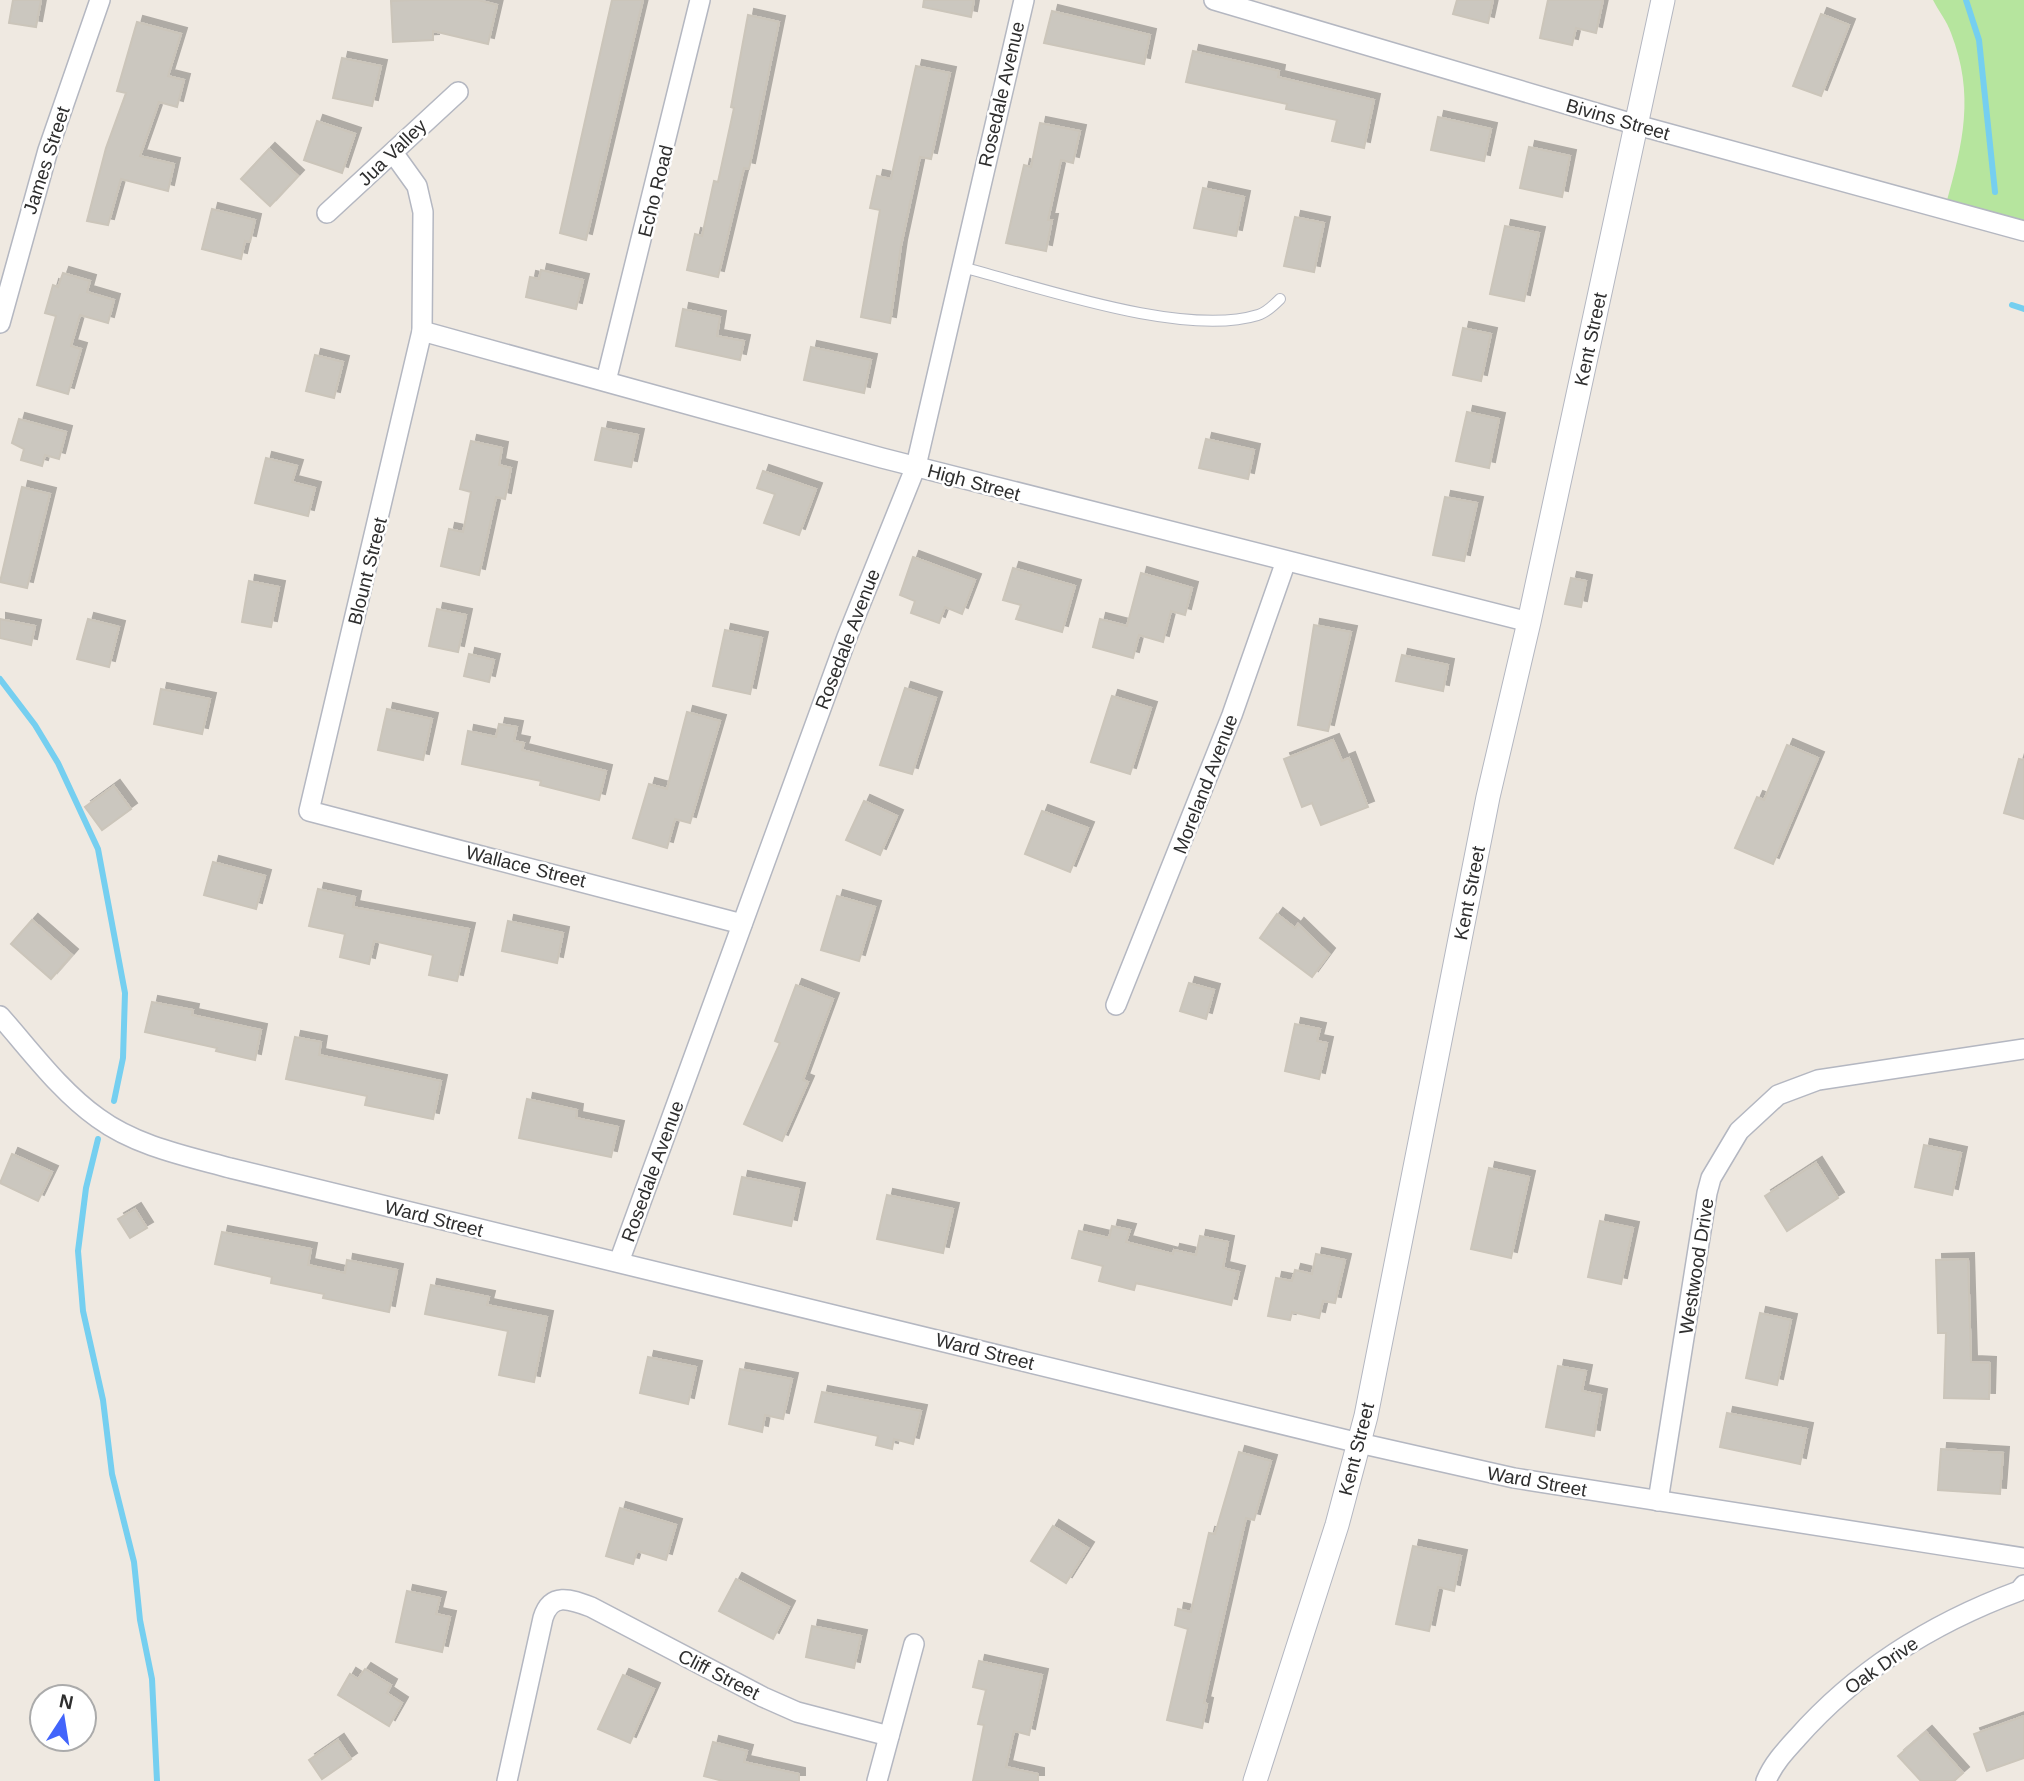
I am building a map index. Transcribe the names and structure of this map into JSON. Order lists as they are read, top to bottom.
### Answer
{
  "streets": {
    "street": [
      "Rosedale Avenue",
      "Bivins Street",
      "Jua Valley",
      "James Street",
      "Echo Road",
      "Kent Street",
      "High Street",
      "Blount Street",
      "Moreland Avenue",
      "Wallace Street",
      "Ward Street",
      "Westwood Drive",
      "Oak Drive",
      "Cliff Street"
    ]
  },
  "crossings": [
    ["Rosedale Avenue", "High Street"],
    ["Rosedale Avenue", "Wallace Street"],
    ["Rosedale Avenue", "Ward Street"],
    ["Bivins Street", "Kent Street"],
    ["Jua Valley", "Blount Street"],
    ["Echo Road", "High Street"],
    ["Kent Street", "High Street"],
    ["Kent Street", "Ward Street"],
    ["High Street", "Blount Street"],
    ["High Street", "Moreland Avenue"],
    ["Blount Street", "Wallace Street"],
    ["Ward Street", "Westwood Drive"]
  ],
  "north": "top"
}
